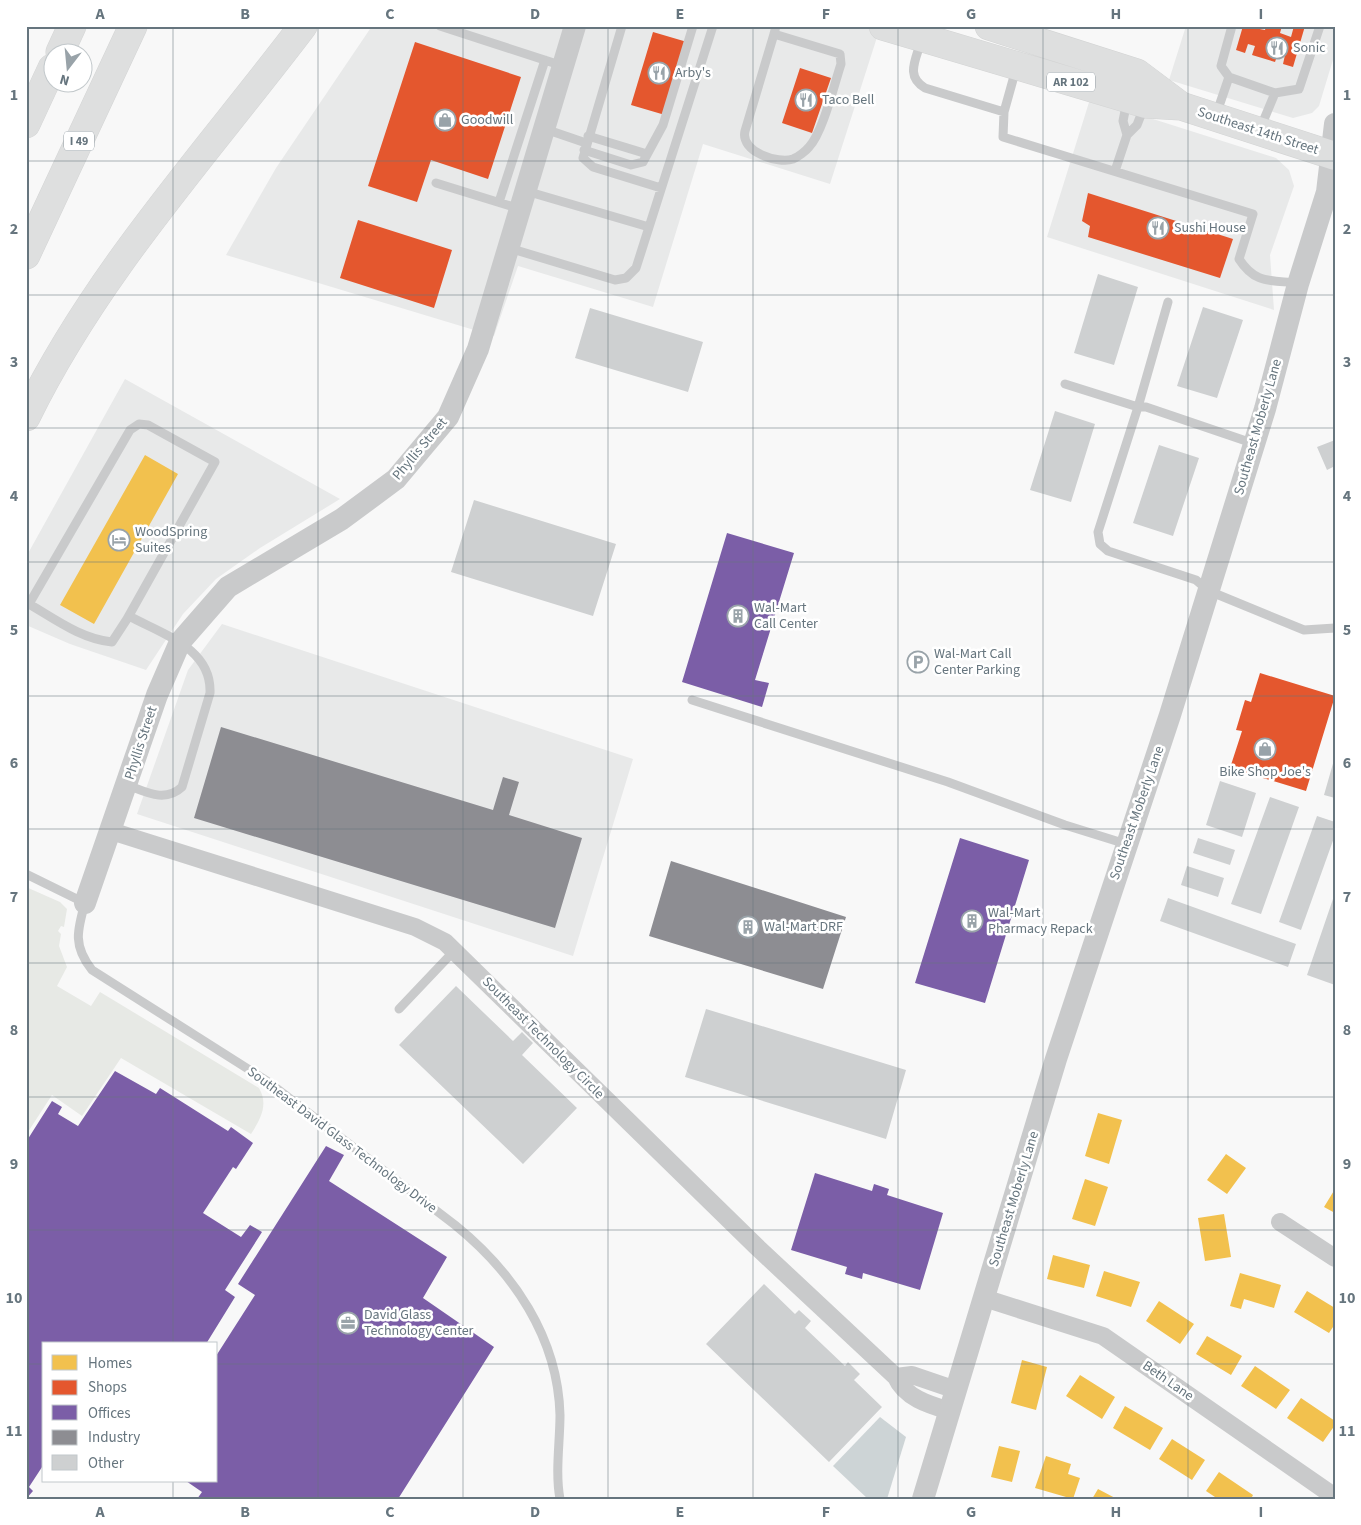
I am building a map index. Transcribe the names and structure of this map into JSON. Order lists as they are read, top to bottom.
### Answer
{
  "streets": {
    "main road": ["AR 102", "Southeast 14th Street", "I 49"],
    "street": [
      "Southeast Moberly Lane",
      "Phyllis Street",
      "Southeast Technology Circle",
      "Southeast David Glass Technology Drive",
      "Beth Lane"
    ]
  },
  "crossings": [
    ["Southeast 14th Street", "Southeast Moberly Lane"],
    ["Southeast Moberly Lane", "Southeast Technology Circle"],
    ["Southeast Moberly Lane", "Beth Lane"],
    ["Phyllis Street", "Southeast Technology Circle"],
    ["Phyllis Street", "Southeast David Glass Technology Drive"],
    ["Southeast Technology Circle", "Southeast David Glass Technology Drive"]
  ],
  "places": {
    "restaurant": [
      "Sonic",
      "Arby's",
      "Taco Bell",
      "Sushi House"
    ],
    "shop": ["Goodwill", "Bike Shop Joe's"],
    "hotel": ["WoodSpring Suites"],
    "building": ["Wal-Mart Call Center", "Wal-Mart Pharmacy Repack", "Wal-Mart DRF"],
    "parking": ["Wal-Mart Call Center Parking"],
    "office": ["David Glass Technology Center"]
  },
  "legend": [
    "Homes",
    "Shops",
    "Offices",
    "Industry",
    "Other"
  ],
  "north": "bottom",
  "grid": {
    "columns": [
      "A",
      "B",
      "C",
      "D",
      "E",
      "F",
      "G",
      "H",
      "I"
    ],
    "rows": [
      "1",
      "2",
      "3",
      "4",
      "5",
      "6",
      "7",
      "8",
      "9",
      "10",
      "11"
    ]
  }
}
